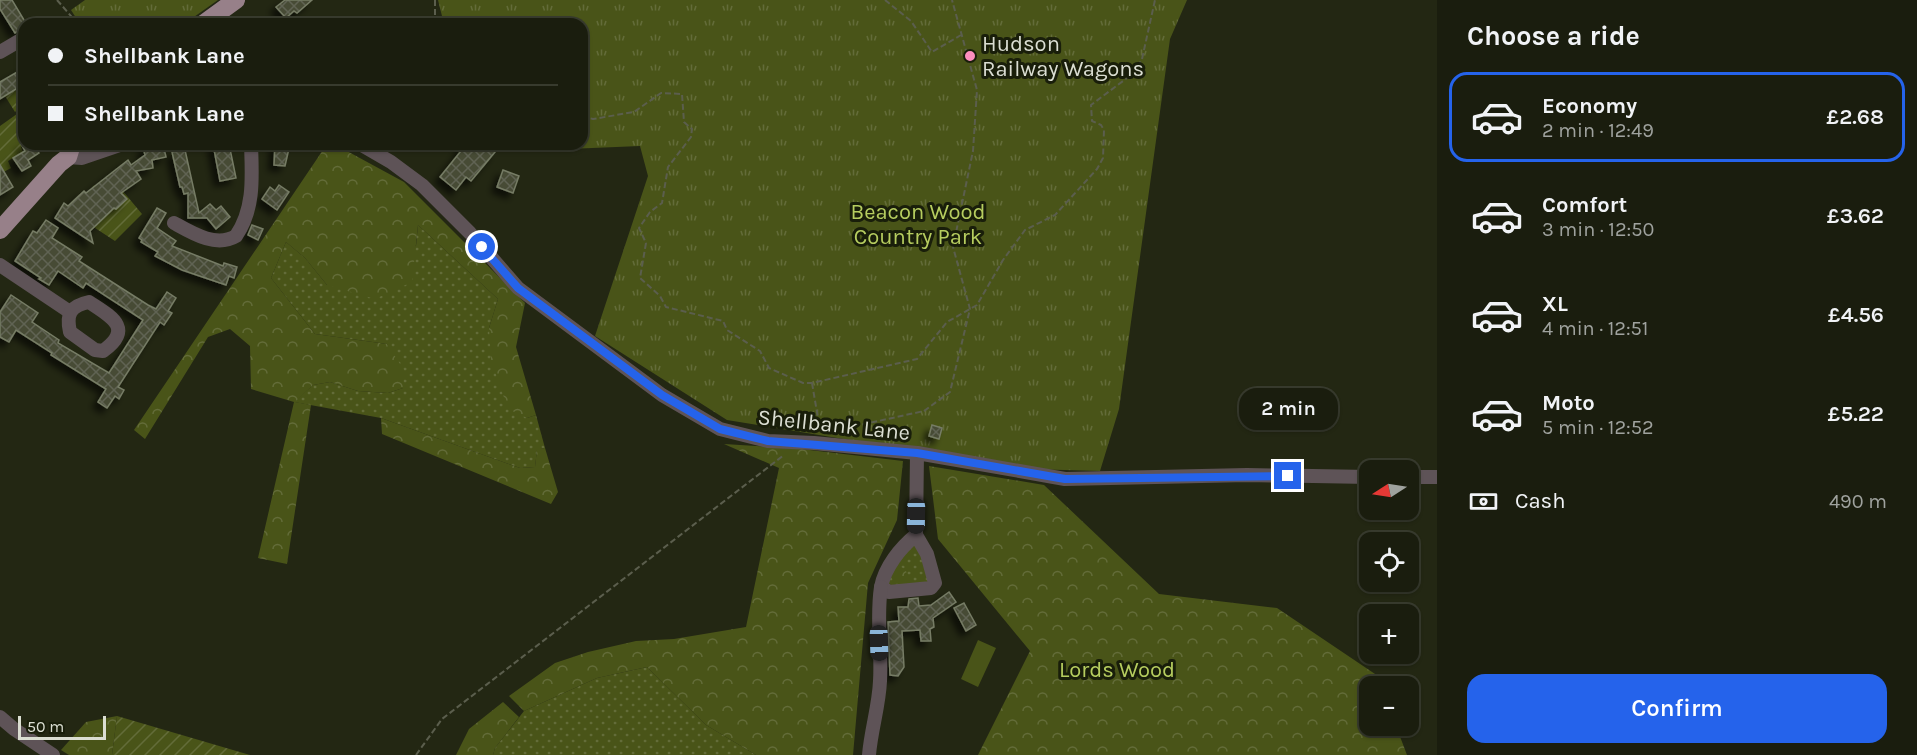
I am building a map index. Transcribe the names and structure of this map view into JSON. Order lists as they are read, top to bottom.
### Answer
{
  "streets": {
    "street": ["Shellbank Lane"]
  },
  "parks": ["Beacon Wood Country Park", "Lords Wood"],
  "places": ["Hudson Railway Wagons"],
  "scale_bar": "50 m",
  "north": "left",
  "page": {
    "heading": "Choose a ride",
    "banner": ["Shellbank Lane", "Shellbank Lane"],
    "list": [
      {
        "name": "Economy",
        "note": "2 min · 12:49",
        "value": "£2.68"
      },
      {
        "name": "Comfort",
        "note": "3 min · 12:50",
        "value": "£3.62"
      },
      {
        "name": "XL",
        "note": "4 min · 12:51",
        "value": "£4.56"
      },
      {
        "name": "Moto",
        "note": "5 min · 12:52",
        "value": "£5.22"
      }
    ],
    "bubble": "2 min",
    "map_buttons": ["+", "−"],
    "pay": ["Cash", "490 m"],
    "buttons": "Confirm",
    "scale": "50 m"
  }
}
